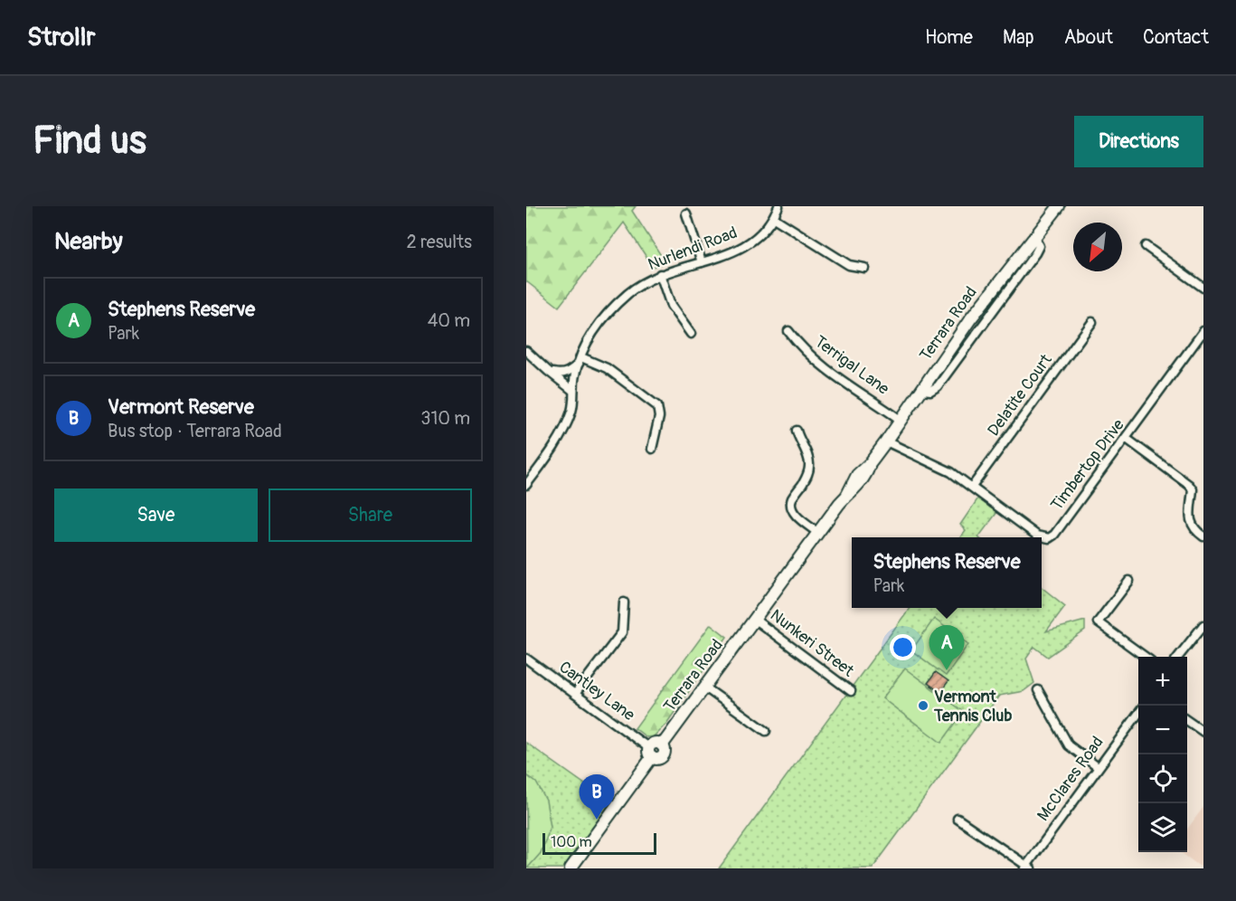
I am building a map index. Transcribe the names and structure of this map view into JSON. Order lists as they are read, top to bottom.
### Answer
{
  "streets": {
    "main road": ["Terrara Road"],
    "street": [
      "Nurlendi Road",
      "Terrigal Lane",
      "Delatite Court",
      "Timbertop Drive",
      "Nunkeri Street",
      "Cantley Lane",
      "McClares Road"
    ]
  },
  "crossings": [
    ["Terrara Road", "Terrigal Lane"],
    ["Terrara Road", "Timbertop Drive"],
    ["Terrara Road", "Nunkeri Street"],
    ["Terrara Road", "Cantley Lane"],
    ["Delatite Court", "Timbertop Drive"]
  ],
  "places": ["Vermont Tennis Club"],
  "scale_bar": "100 m",
  "north": "bottom left",
  "page": {
    "header": "Strollr",
    "nav": [
      "Home",
      "Map",
      "About",
      "Contact"
    ],
    "buttons": [
      "Directions",
      ["Save", "Share"]
    ],
    "title": "Find us",
    "heading": ["Nearby", "2 results"],
    "list": [
      {
        "mark": "A",
        "name": "Stephens Reserve",
        "note": "Park",
        "value": "40 m"
      },
      {
        "mark": "B",
        "name": "Vermont Reserve",
        "note": "Bus stop · Terrara Road",
        "value": "310 m"
      }
    ],
    "popup": ["Stephens Reserve", "Park"],
    "pins": ["A", "B"],
    "map_buttons": ["+", "−"],
    "scale": "100 m"
  }
}
